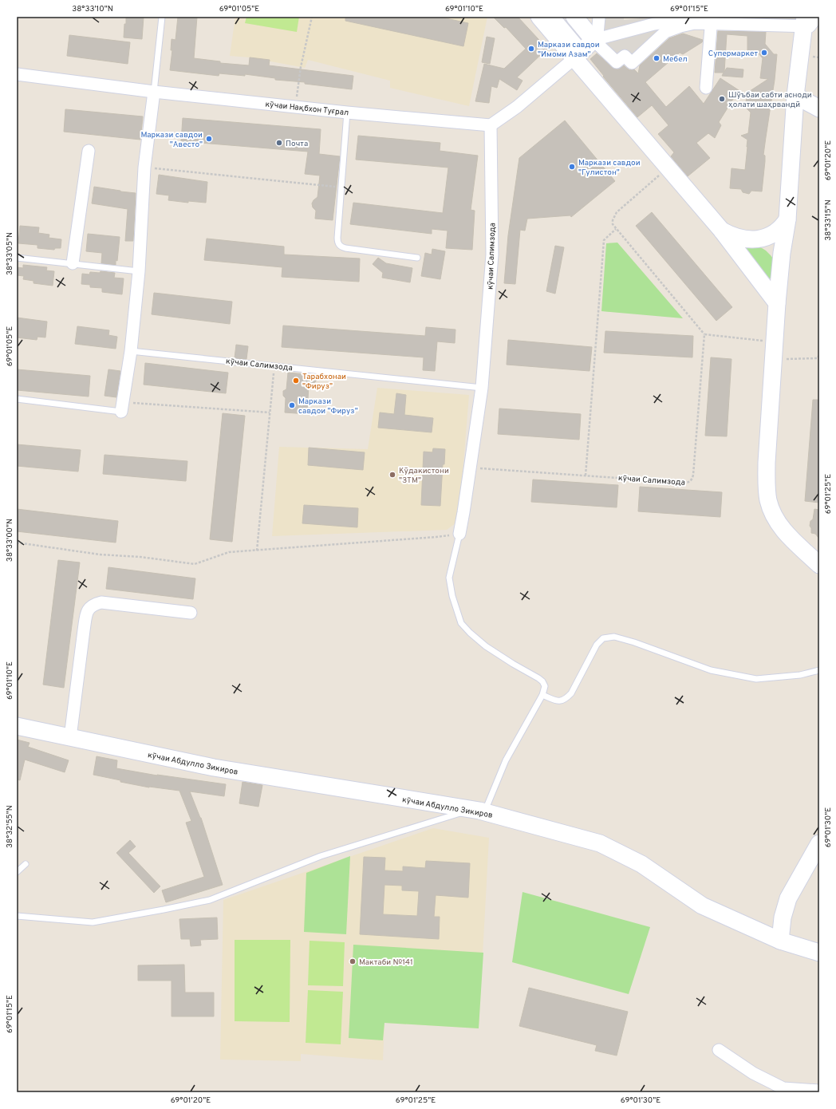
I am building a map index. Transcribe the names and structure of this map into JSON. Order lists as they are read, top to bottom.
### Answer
{
  "streets": {
    "street": ["кӯчаи Нақбхон Туғрал", "кӯчаи Салимзода", "кӯчаи Абдулло Зикиров"]
  },
  "crossings": [
    ["кӯчаи Нақбхон Туғрал", "кӯчаи Салимзода"]
  ],
  "places": [
    "Маркази савдои \"Имоми Азам\"",
    "Супермаркет",
    "Мебел",
    "Шӯъбаи сабти асноди ҳолати шаҳрвандӣ",
    "Маркази савдои \"Авесто\"",
    "Почта",
    "Маркази савдои \"Гулистон\"",
    "Тарабхонаи \"Фируз\"",
    "Маркази савдои \"Фируз\"",
    "Кӯдакистони \"ЗТМ\"",
    "Мактаби №141"
  ],
  "coordinates": [
    "38°33'10\"N",
    "69°01'05\"E",
    "69°01'10\"E",
    "69°01'15\"E",
    "69°01'20\"E",
    "38°33'15\"N",
    "38°33'05\"N",
    "69°01'25\"E",
    "38°33'00\"N",
    "38°32'55\"N",
    "69°01'30\"E"
  ]
}
